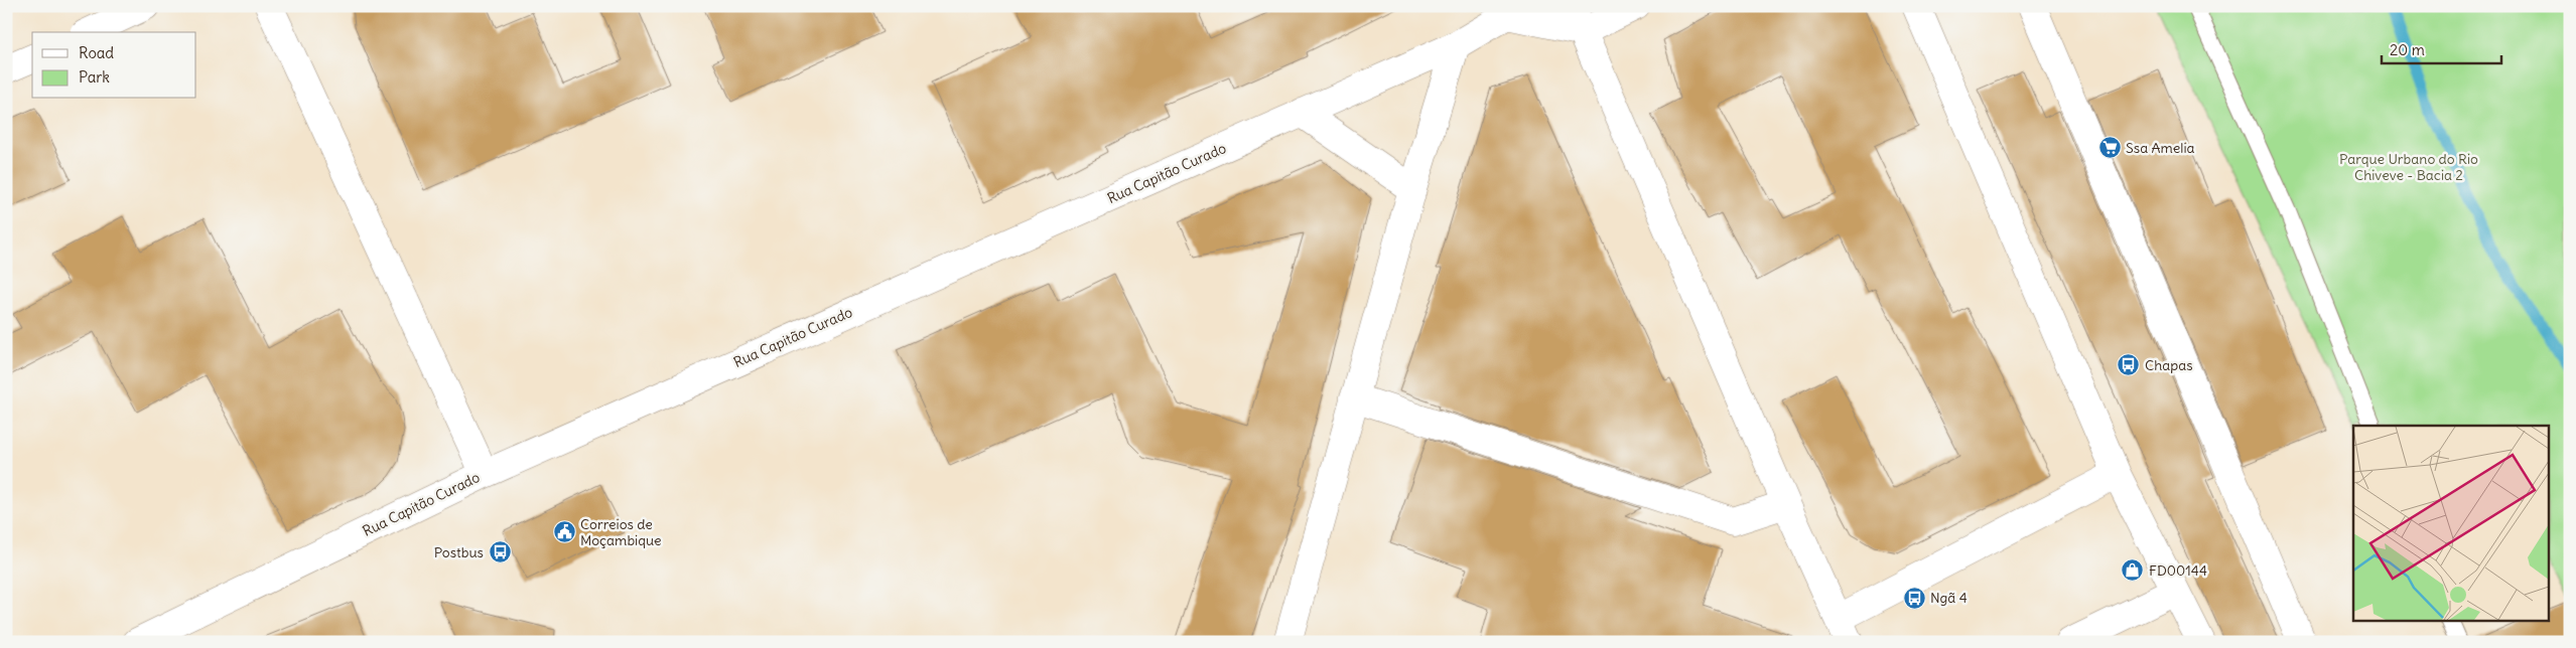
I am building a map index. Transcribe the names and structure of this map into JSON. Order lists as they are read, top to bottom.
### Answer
{
  "streets": {
    "street": ["Rua Capitão Curado"]
  },
  "parks": ["Parque Urbano do Rio Chiveve - Bacia 2"],
  "places": {
    "supermarket": ["Ssa Amelia"],
    "bus stop": ["Chapas", "Postbus", "Ngã 4"],
    "public building": ["Correios de Moçambique"],
    "shop": ["FD00144"]
  },
  "legend": ["Road", "Park"],
  "scale_bar": "20 m"
}
